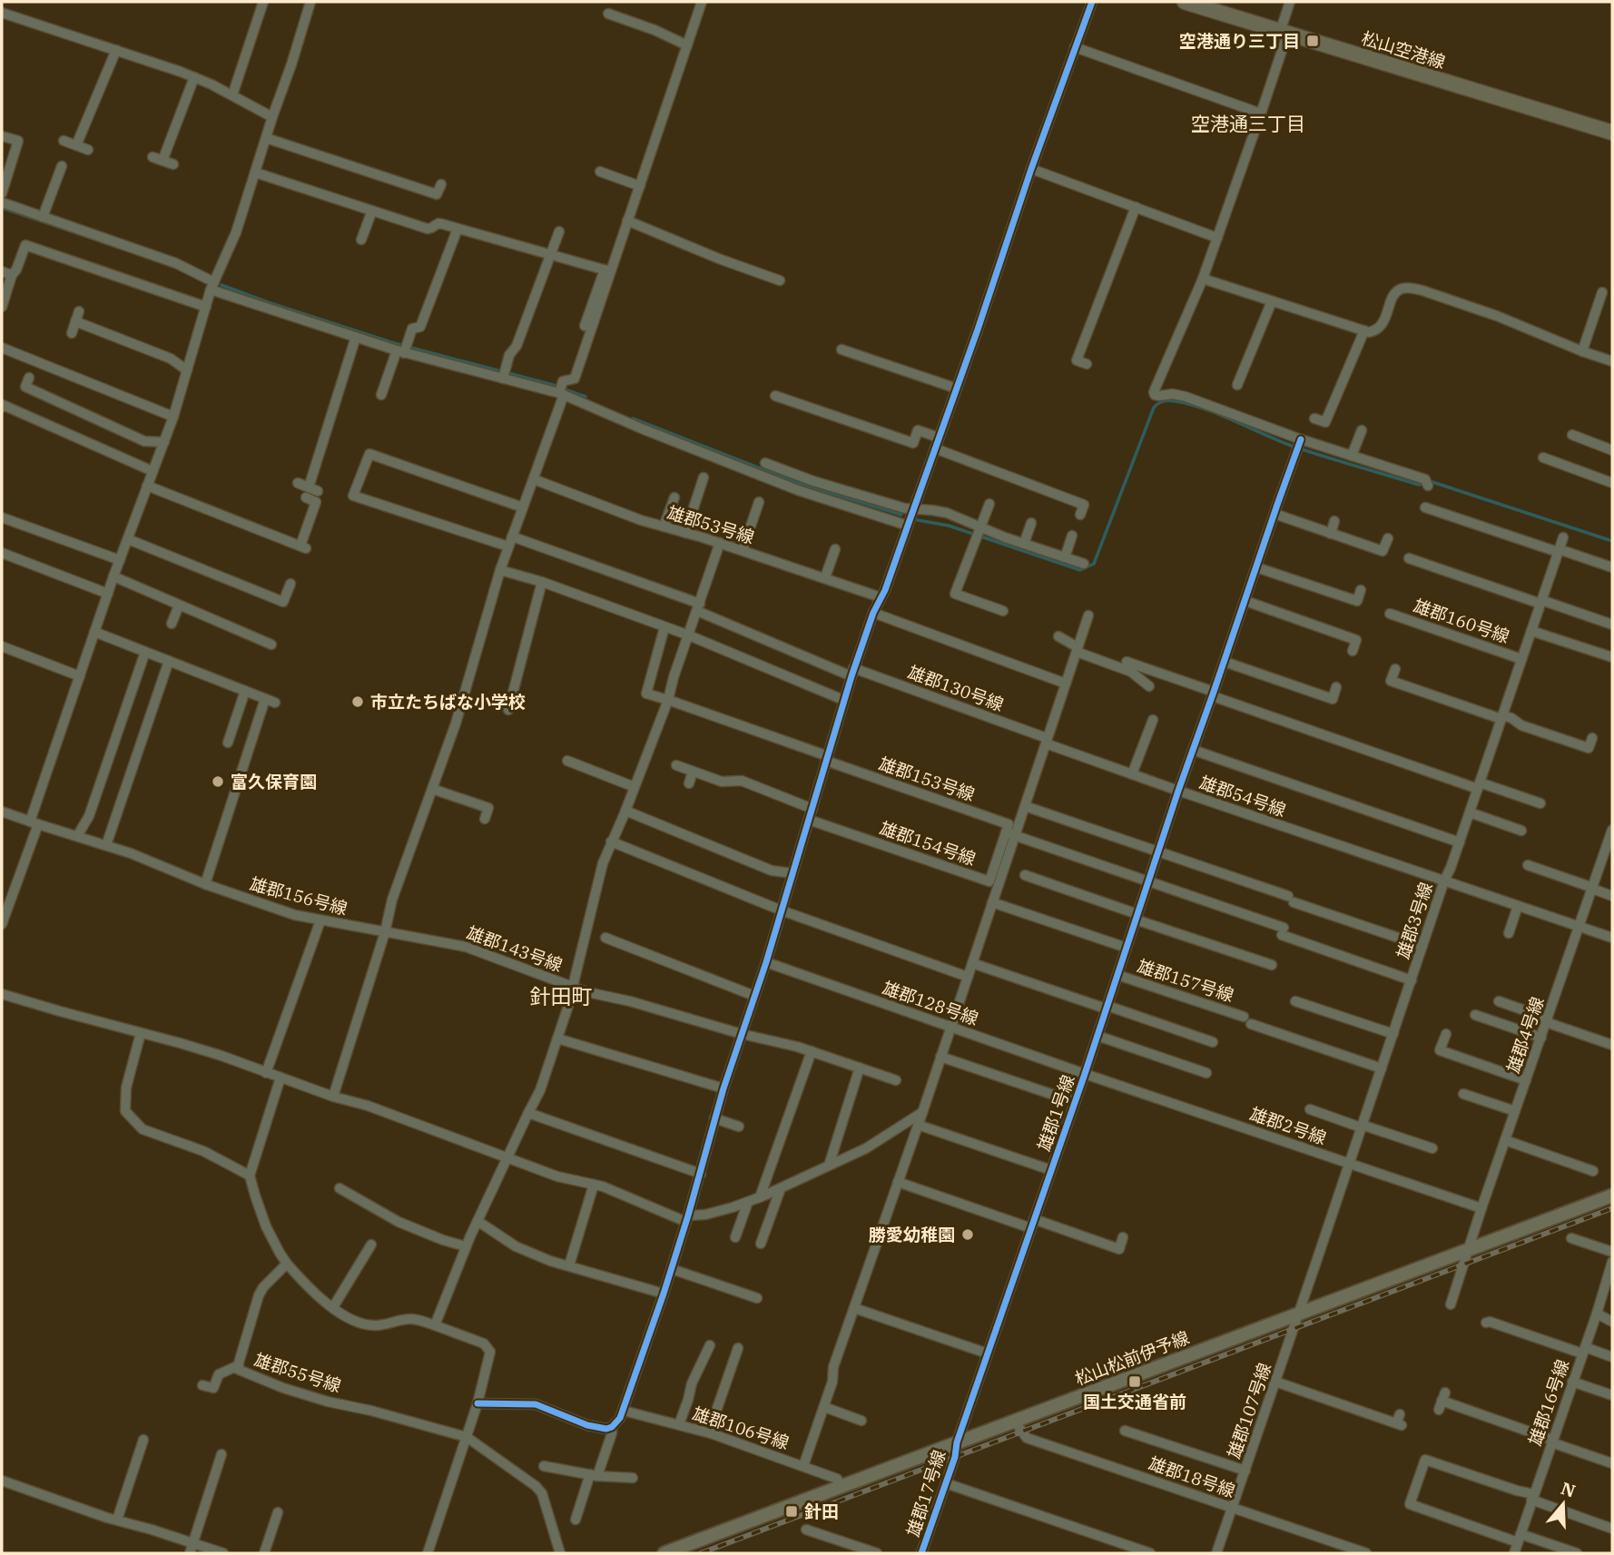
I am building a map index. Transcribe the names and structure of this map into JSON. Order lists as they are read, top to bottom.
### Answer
{
  "streets": {
    "main road": ["松山空港線", "松山松前伊予線"],
    "street": [
      "雄郡53号線",
      "雄郡160号線",
      "雄郡130号線",
      "雄郡153号線",
      "雄郡54号線",
      "雄郡154号線",
      "雄郡156号線",
      "雄郡3号線",
      "雄郡143号線",
      "雄郡157号線",
      "雄郡128号線",
      "雄郡4号線",
      "雄郡1号線",
      "雄郡2号線",
      "雄郡55号線",
      "雄郡16号線",
      "雄郡107号線",
      "雄郡106号線",
      "雄郡18号線",
      "雄郡17号線"
    ]
  },
  "crossings": [
    ["雄郡160号線", "雄郡3号線"],
    ["雄郡130号線", "雄郡54号線"],
    ["雄郡153号線", "雄郡154号線"],
    ["雄郡54号線", "雄郡3号線"],
    ["雄郡54号線", "雄郡4号線"],
    ["雄郡54号線", "雄郡1号線"],
    ["雄郡156号線", "雄郡143号線"],
    ["雄郡3号線", "雄郡2号線"],
    ["雄郡3号線", "松山松前伊予線"],
    ["雄郡3号線", "雄郡107号線"],
    ["雄郡157号線", "雄郡1号線"],
    ["雄郡128号線", "雄郡1号線"],
    ["雄郡128号線", "雄郡2号線"],
    ["雄郡4号線", "雄郡2号線"],
    ["雄郡4号線", "松山松前伊予線"],
    ["雄郡1号線", "雄郡2号線"],
    ["雄郡1号線", "松山松前伊予線"],
    ["雄郡1号線", "雄郡17号線"],
    ["松山松前伊予線", "雄郡107号線"],
    ["松山松前伊予線", "雄郡106号線"],
    ["松山松前伊予線", "雄郡18号線"],
    ["松山松前伊予線", "雄郡17号線"],
    ["雄郡107号線", "雄郡18号線"]
  ],
  "districts": ["空港通三丁目", "針田町"],
  "places": {
    "transit": ["空港通り三丁目", "国土交通省前", "針田"],
    "other": ["市立たちばな小学校", "富久保育園", "勝愛幼稚園"]
  },
  "north": "top"
}
